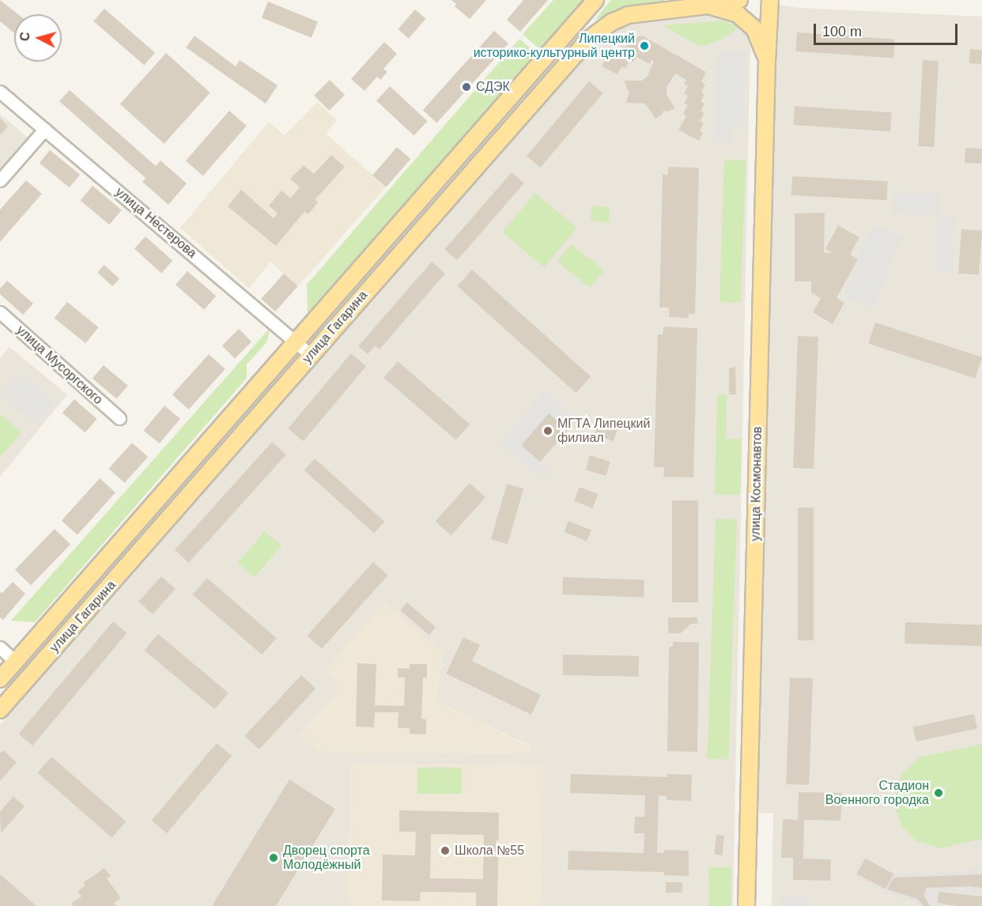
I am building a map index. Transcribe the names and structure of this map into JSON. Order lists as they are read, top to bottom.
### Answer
{
  "streets": {
    "main road": ["улица Гагарина", "улица Космонавтов"],
    "street": ["улица Нестерова", "улица Мусоргского"]
  },
  "crossings": [
    ["улица Нестерова", "улица Гагарина"],
    ["улица Гагарина", "улица Космонавтов"]
  ],
  "places": [
    "Липецкий историко-культурный центр",
    "СДЭК",
    "МГТА Липецкий филиал",
    "Стадион Военного городка",
    "Школа №55",
    "Дворец спорта Молодёжный"
  ],
  "scale_bar": "100 m",
  "north": "left"
}
